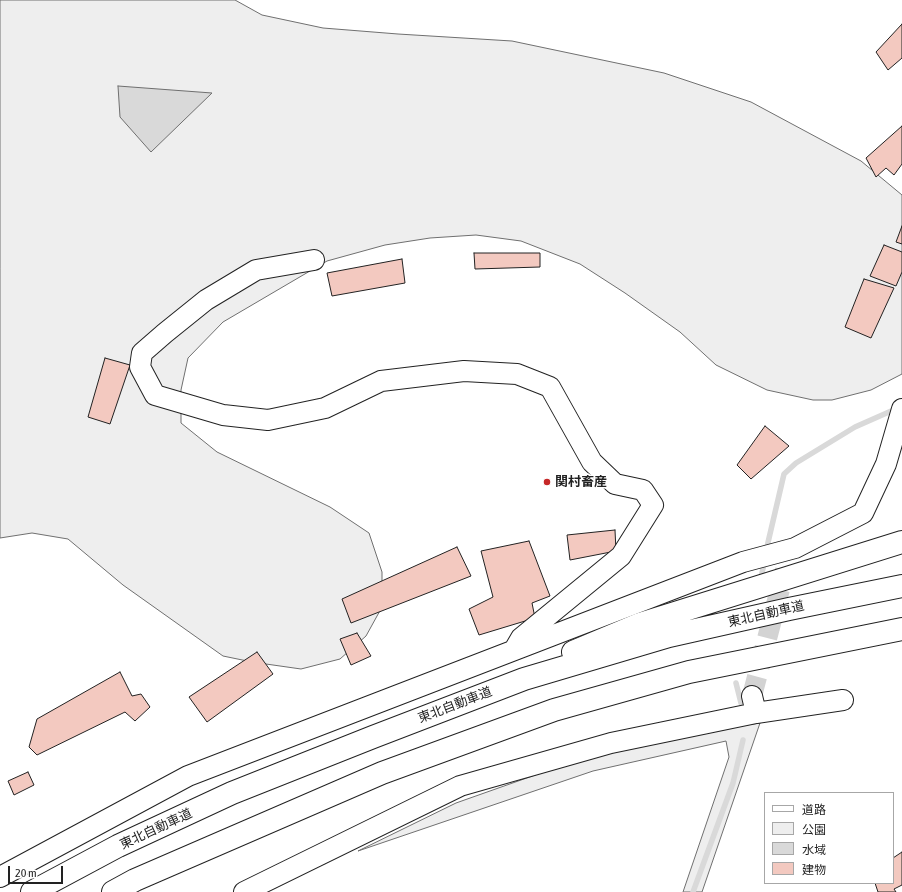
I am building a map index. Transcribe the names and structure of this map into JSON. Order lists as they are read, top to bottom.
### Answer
{
  "streets": {
    "highway": ["東北自動車道"]
  },
  "places": ["関村畜産"],
  "legend": [
    "道路",
    "公園",
    "水域",
    "建物"
  ],
  "scale_bar": "20 m"
}
